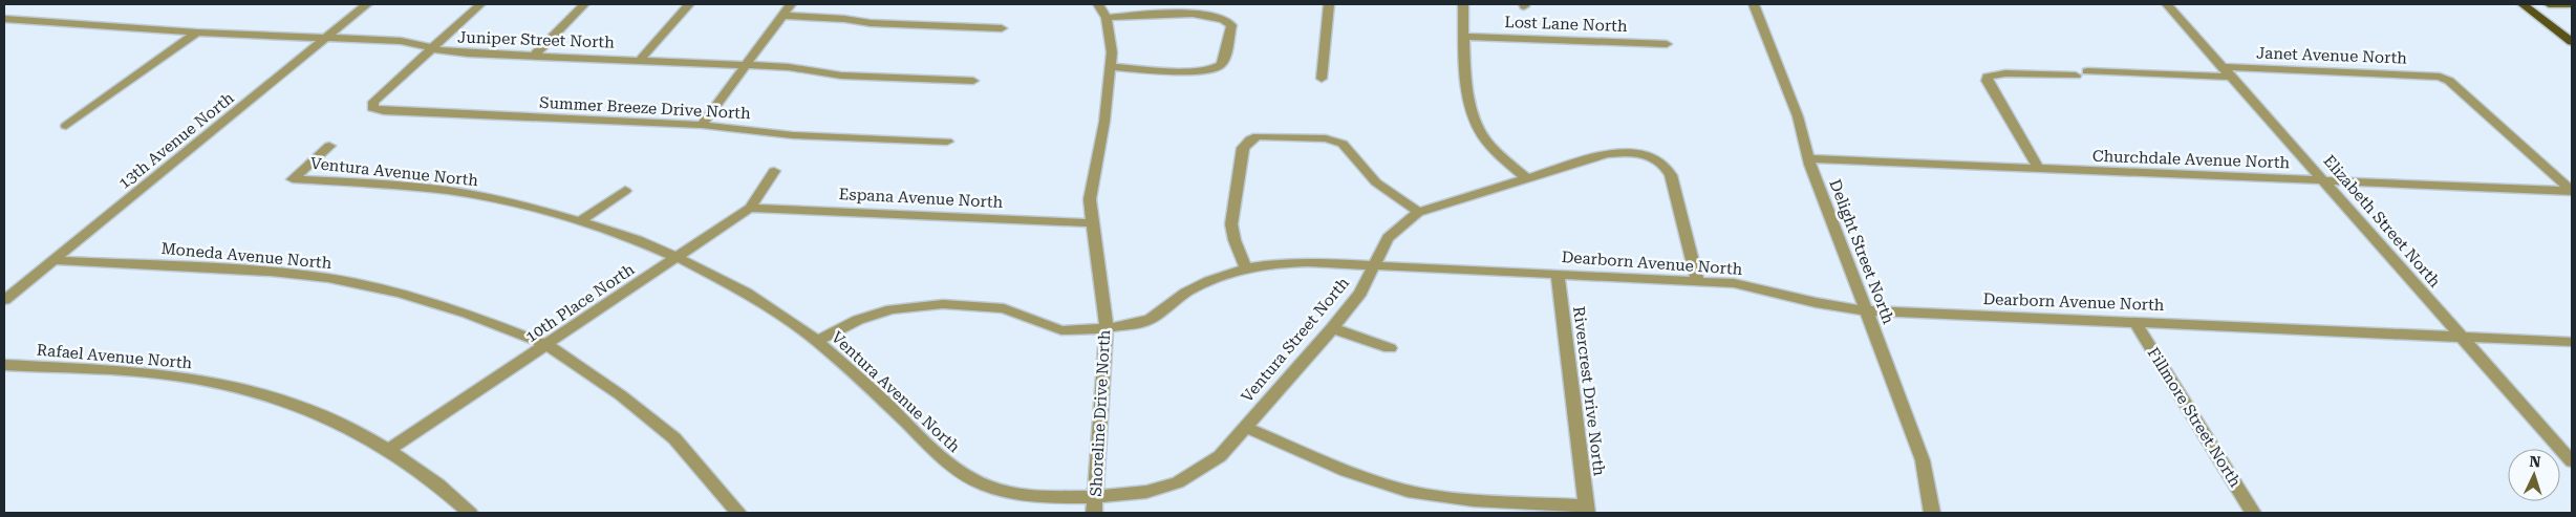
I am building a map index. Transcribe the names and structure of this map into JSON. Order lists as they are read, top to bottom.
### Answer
{
  "streets": {
    "street": [
      "Lost Lane North",
      "Juniper Street North",
      "Janet Avenue North",
      "Summer Breeze Drive North",
      "13th Avenue North",
      "Churchdale Avenue North",
      "Ventura Avenue North",
      "Espana Avenue North",
      "Elizabeth Street North",
      "Delight Street North",
      "Moneda Avenue North",
      "Dearborn Avenue North",
      "10th Place North",
      "Ventura Street North",
      "Rafael Avenue North",
      "Rivercrest Drive North",
      "Shoreline Drive North",
      "Fillmore Street North"
    ]
  },
  "crossings": [
    ["Juniper Street North", "Summer Breeze Drive North"],
    ["Juniper Street North", "13th Avenue North"],
    ["Janet Avenue North", "Churchdale Avenue North"],
    ["Janet Avenue North", "Elizabeth Street North"],
    ["13th Avenue North", "Moneda Avenue North"],
    ["Churchdale Avenue North", "Elizabeth Street North"],
    ["Churchdale Avenue North", "Delight Street North"],
    ["Ventura Avenue North", "Dearborn Avenue North"],
    ["Ventura Avenue North", "10th Place North"],
    ["Ventura Avenue North", "Ventura Street North"],
    ["Ventura Avenue North", "Shoreline Drive North"],
    ["Espana Avenue North", "10th Place North"],
    ["Espana Avenue North", "Shoreline Drive North"],
    ["Elizabeth Street North", "Dearborn Avenue North"],
    ["Delight Street North", "Dearborn Avenue North"],
    ["Moneda Avenue North", "10th Place North"],
    ["Dearborn Avenue North", "Ventura Street North"],
    ["Dearborn Avenue North", "Rivercrest Drive North"],
    ["Dearborn Avenue North", "Shoreline Drive North"],
    ["Dearborn Avenue North", "Fillmore Street North"],
    ["10th Place North", "Rafael Avenue North"],
    ["Ventura Street North", "Shoreline Drive North"]
  ],
  "north": "top"
}
